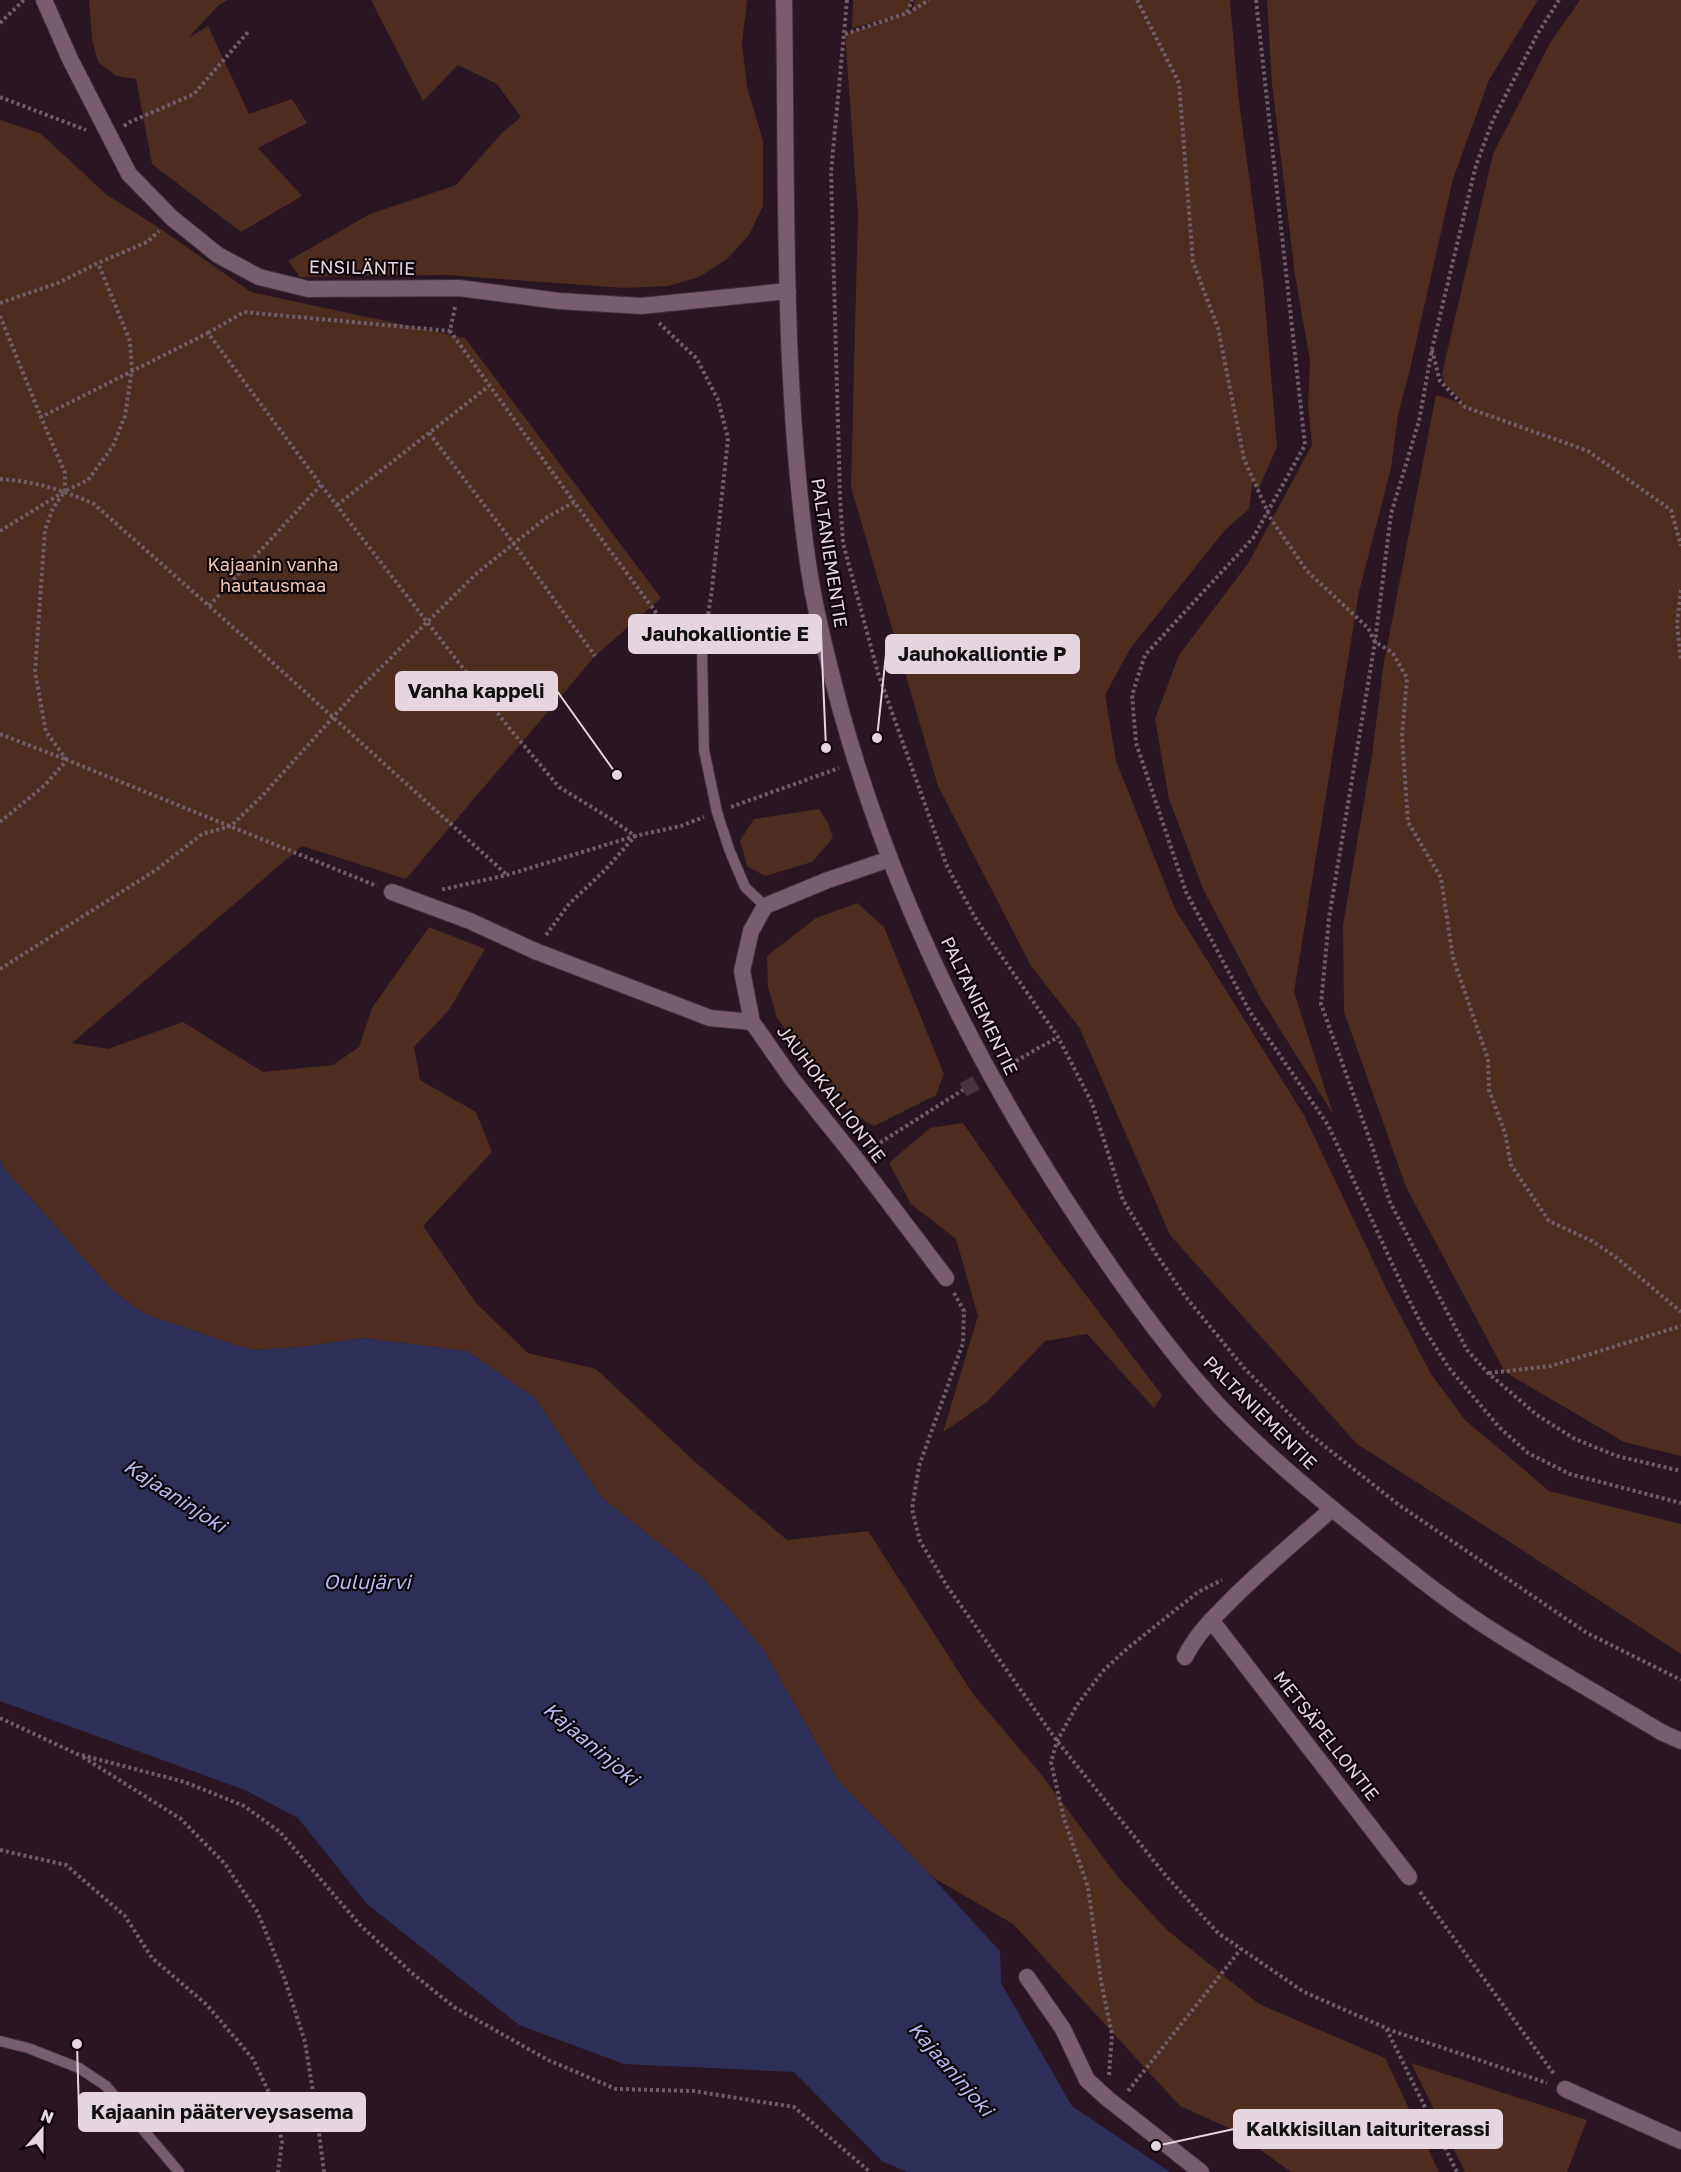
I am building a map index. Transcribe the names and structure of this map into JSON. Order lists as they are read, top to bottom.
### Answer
{
  "streets": {
    "street": [
      "ENSILÄNTIE",
      "PALTANIEMENTIE",
      "JAUHOKALLIONTIE",
      "METSÄPELLONTIE"
    ]
  },
  "crossings": [
    ["ENSILÄNTIE", "PALTANIEMENTIE"]
  ],
  "water": ["Kajaaninjoki", "Oulujärvi"],
  "parks": ["Kajaanin vanha hautausmaa"],
  "places": [
    "Jauhokalliontie P",
    "Jauhokalliontie E",
    "Vanha kappeli",
    "Kajaanin pääterveysasema",
    "Kalkkisillan laituriterassi"
  ],
  "north": "top"
}
